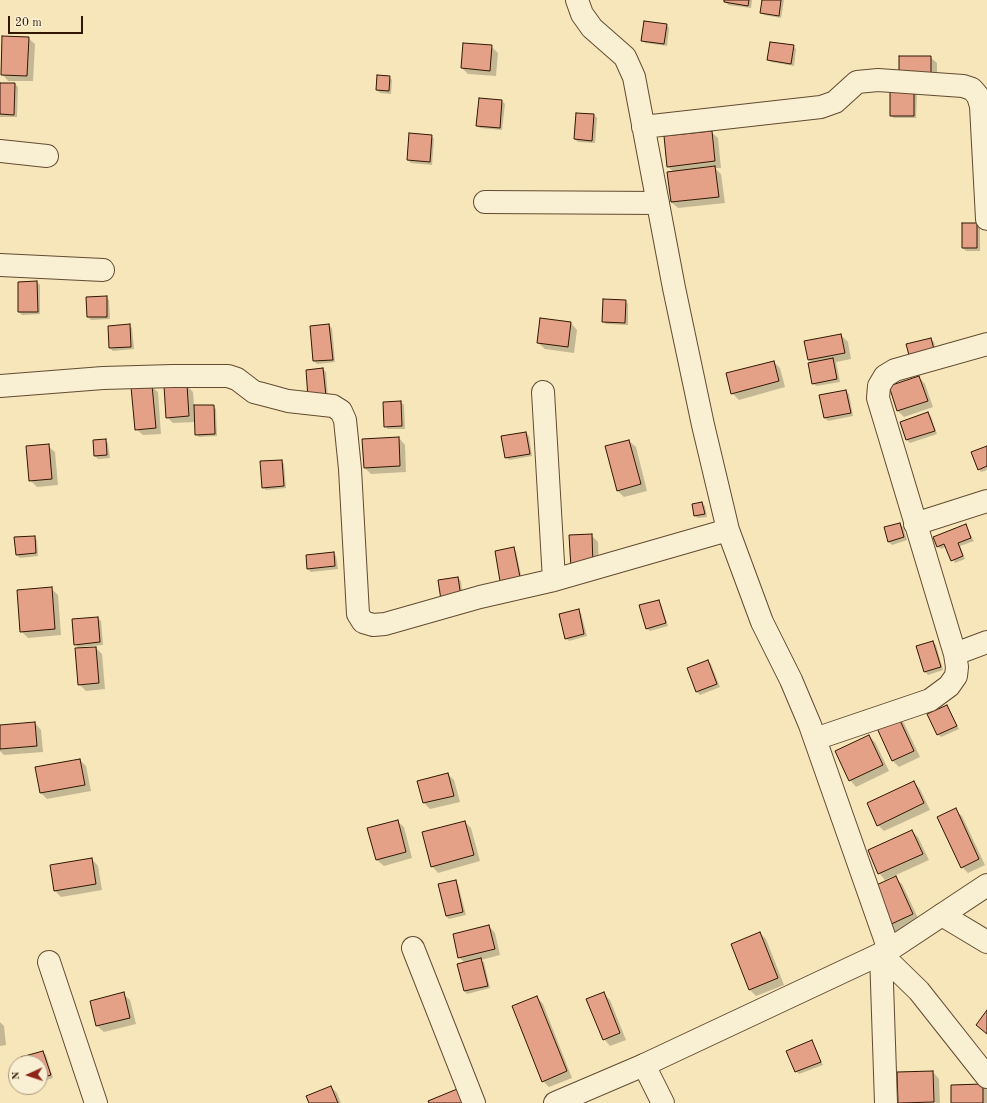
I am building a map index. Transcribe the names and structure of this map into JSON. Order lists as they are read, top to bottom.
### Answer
{
  "scale_bar": "20 m",
  "north": "left"
}
